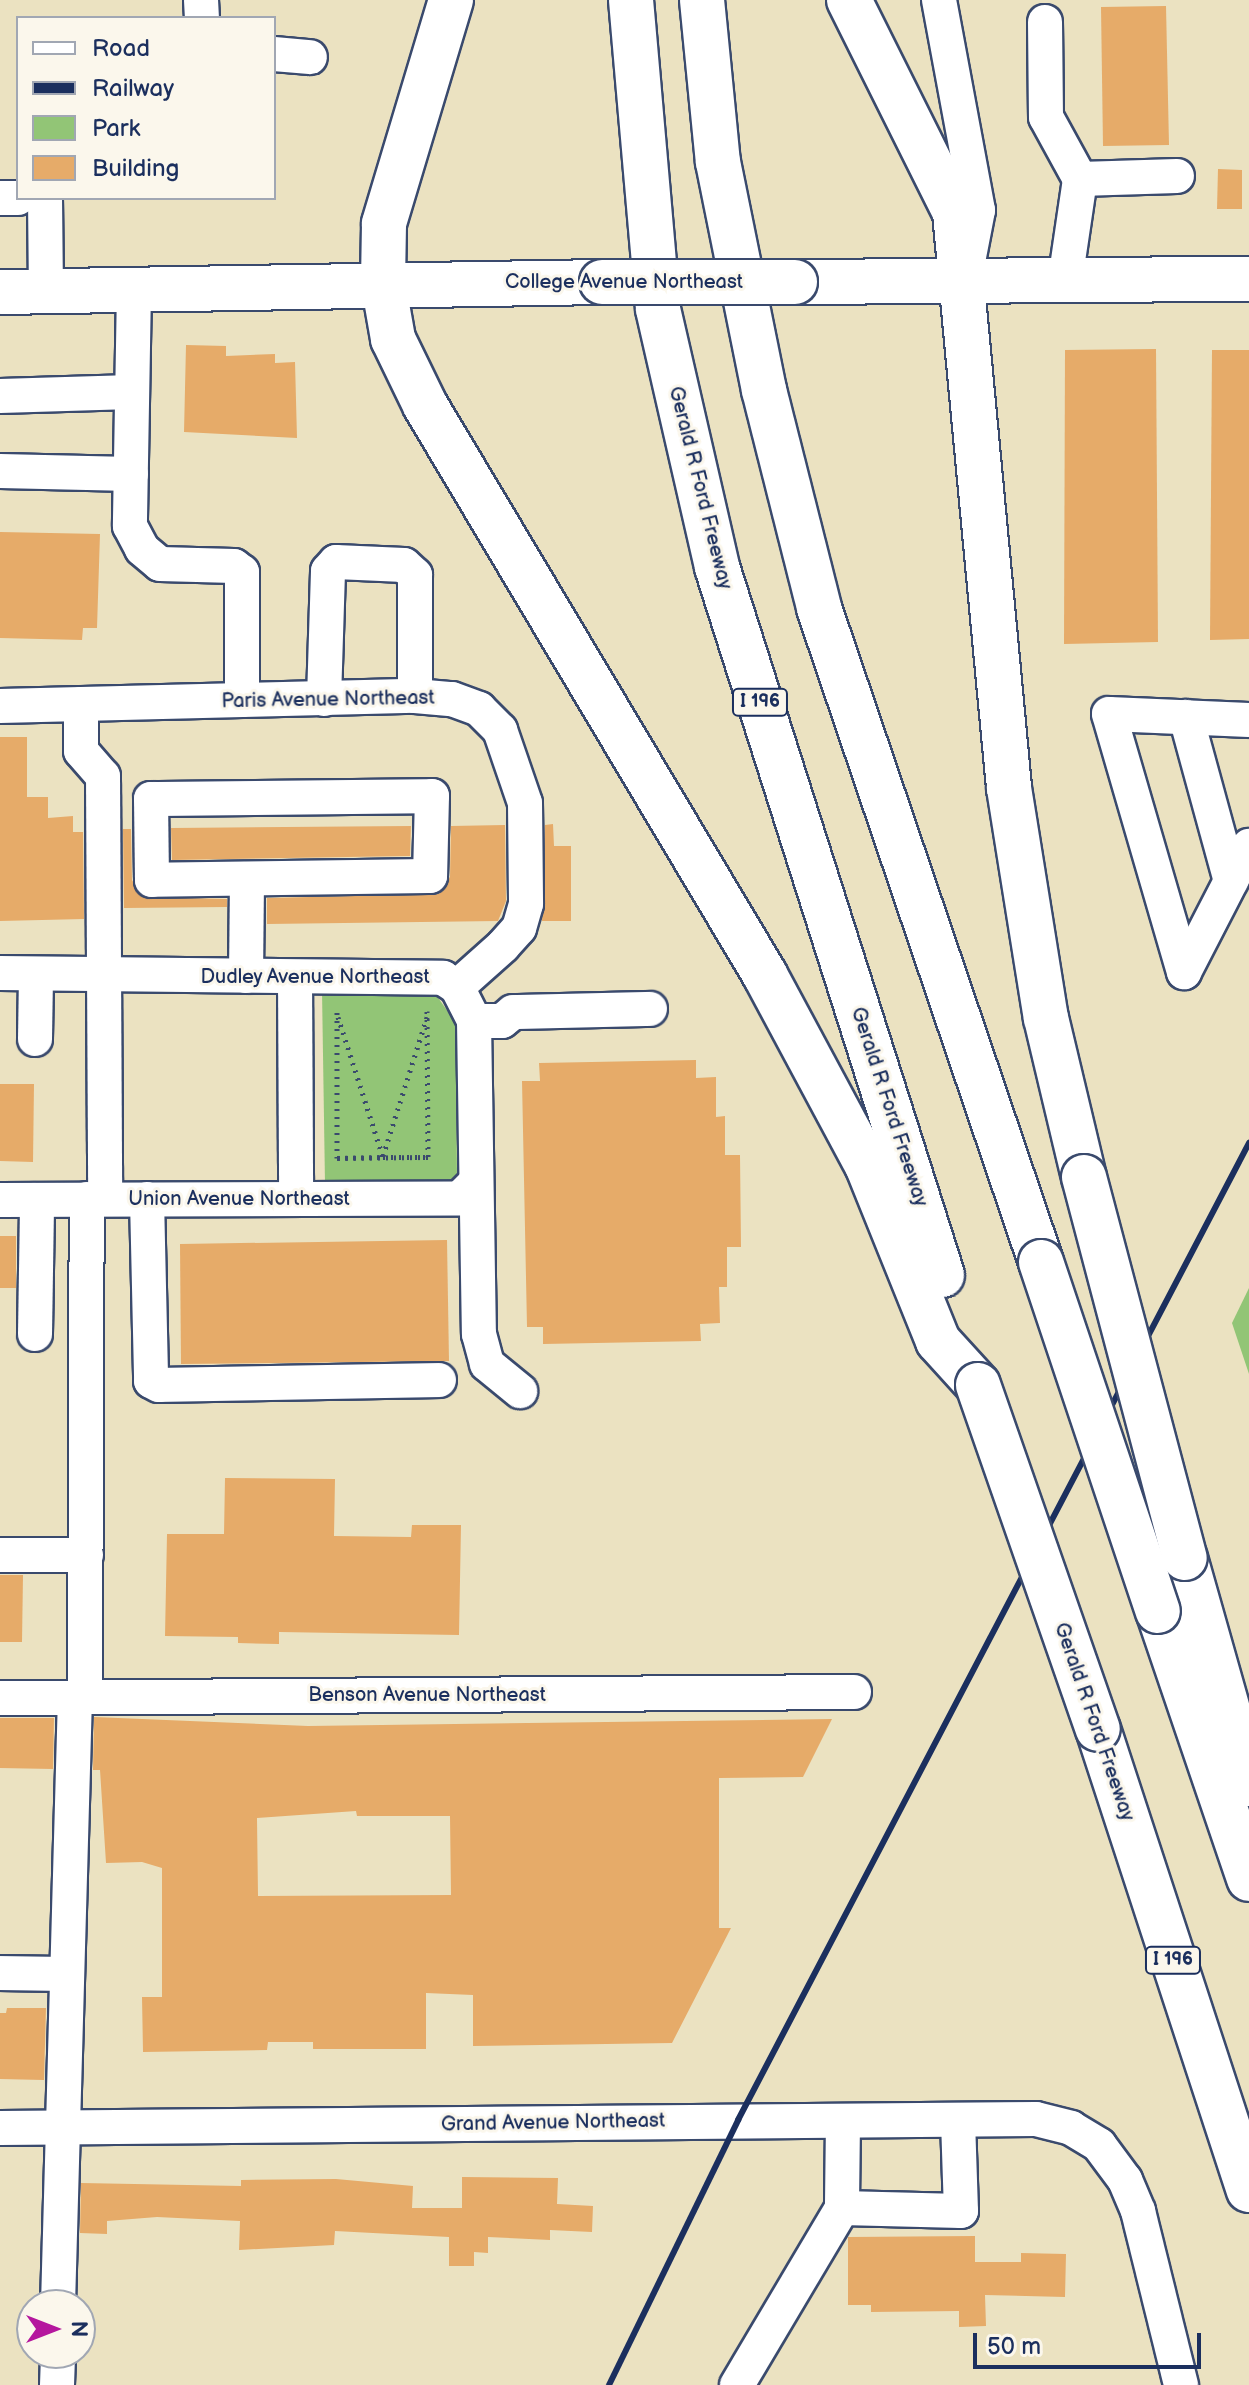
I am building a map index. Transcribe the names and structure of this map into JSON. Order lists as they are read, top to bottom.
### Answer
{
  "streets": {
    "main road": ["College Avenue Northeast", "Gerald R Ford Freeway", "I 196"],
    "street": [
      "Paris Avenue Northeast",
      "Dudley Avenue Northeast",
      "Union Avenue Northeast",
      "Benson Avenue Northeast",
      "Grand Avenue Northeast"
    ]
  },
  "crossings": [
    ["Paris Avenue Northeast", "Dudley Avenue Northeast"]
  ],
  "legend": [
    "Road",
    "Railway",
    "Park",
    "Building"
  ],
  "scale_bar": "50 m",
  "north": "right"
}
